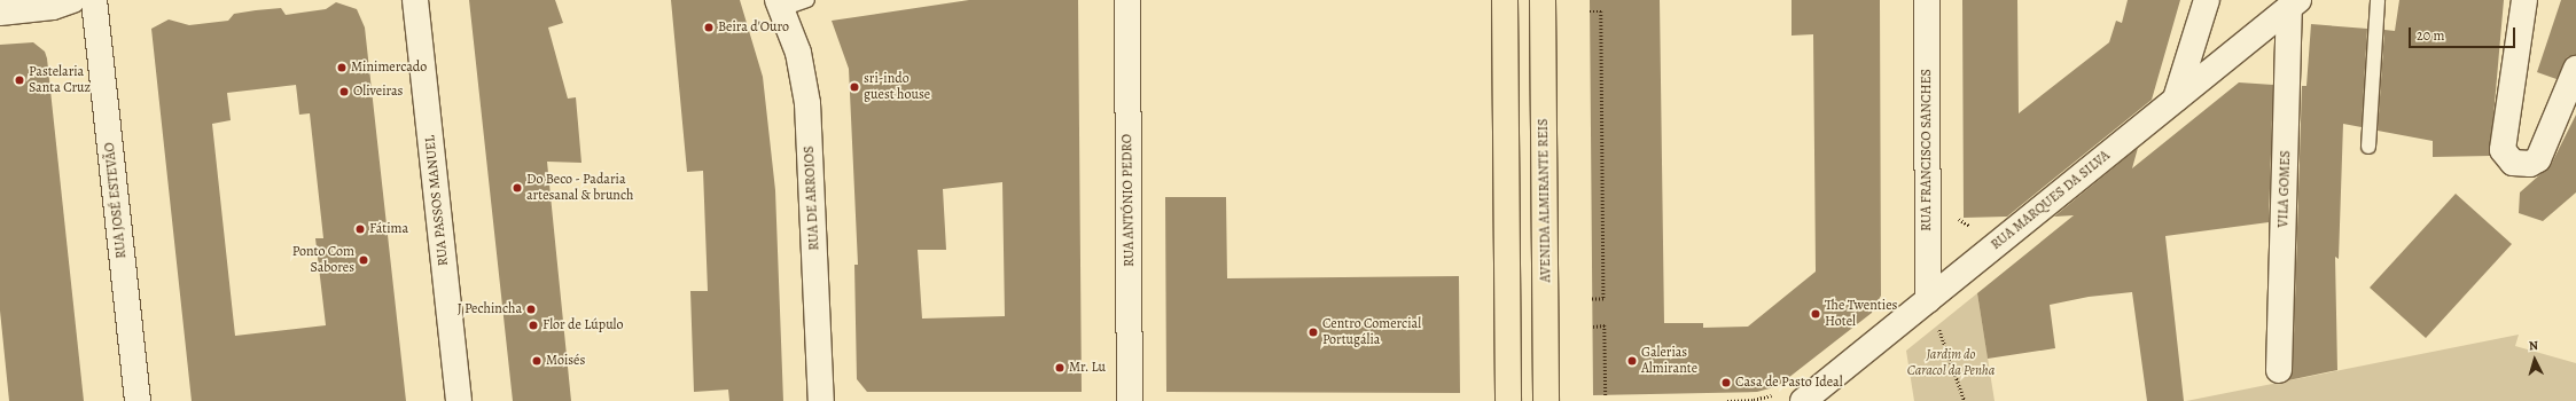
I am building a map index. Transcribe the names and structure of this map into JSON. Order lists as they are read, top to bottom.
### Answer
{
  "streets": {
    "main road": ["AVENIDA ALMIRANTE REIS"],
    "street": [
      "RUA FRANCISCO SANCHES",
      "VILA GOMES",
      "RUA DE ARROIOS",
      "RUA JOSÉ ESTEVÃO",
      "RUA PASSOS MANUEL",
      "RUA ANTÓNIO PEDRO",
      "RUA MARQUES DA SILVA"
    ]
  },
  "crossings": [
    ["RUA FRANCISCO SANCHES", "RUA MARQUES DA SILVA"],
    ["VILA GOMES", "RUA MARQUES DA SILVA"]
  ],
  "parks": ["Jardim do Caracol da Penha"],
  "places": [
    "Beira d'Ouro",
    "Minimercado",
    "Pastelaria Santa Cruz",
    "sri-indo guest house",
    "Oliveiras",
    "Do Beco - Padaria artesanal & brunch",
    "Fátima",
    "Ponto Com Sabores",
    "J Pechincha",
    "The Twenties Hotel",
    "Flor de Lúpulo",
    "Centro Comercial Portugália",
    "Moisés",
    "Galerias Almirante",
    "Mr. Lu",
    "Casa de Pasto Ideal"
  ],
  "scale_bar": "20 m",
  "north": "top"
}
